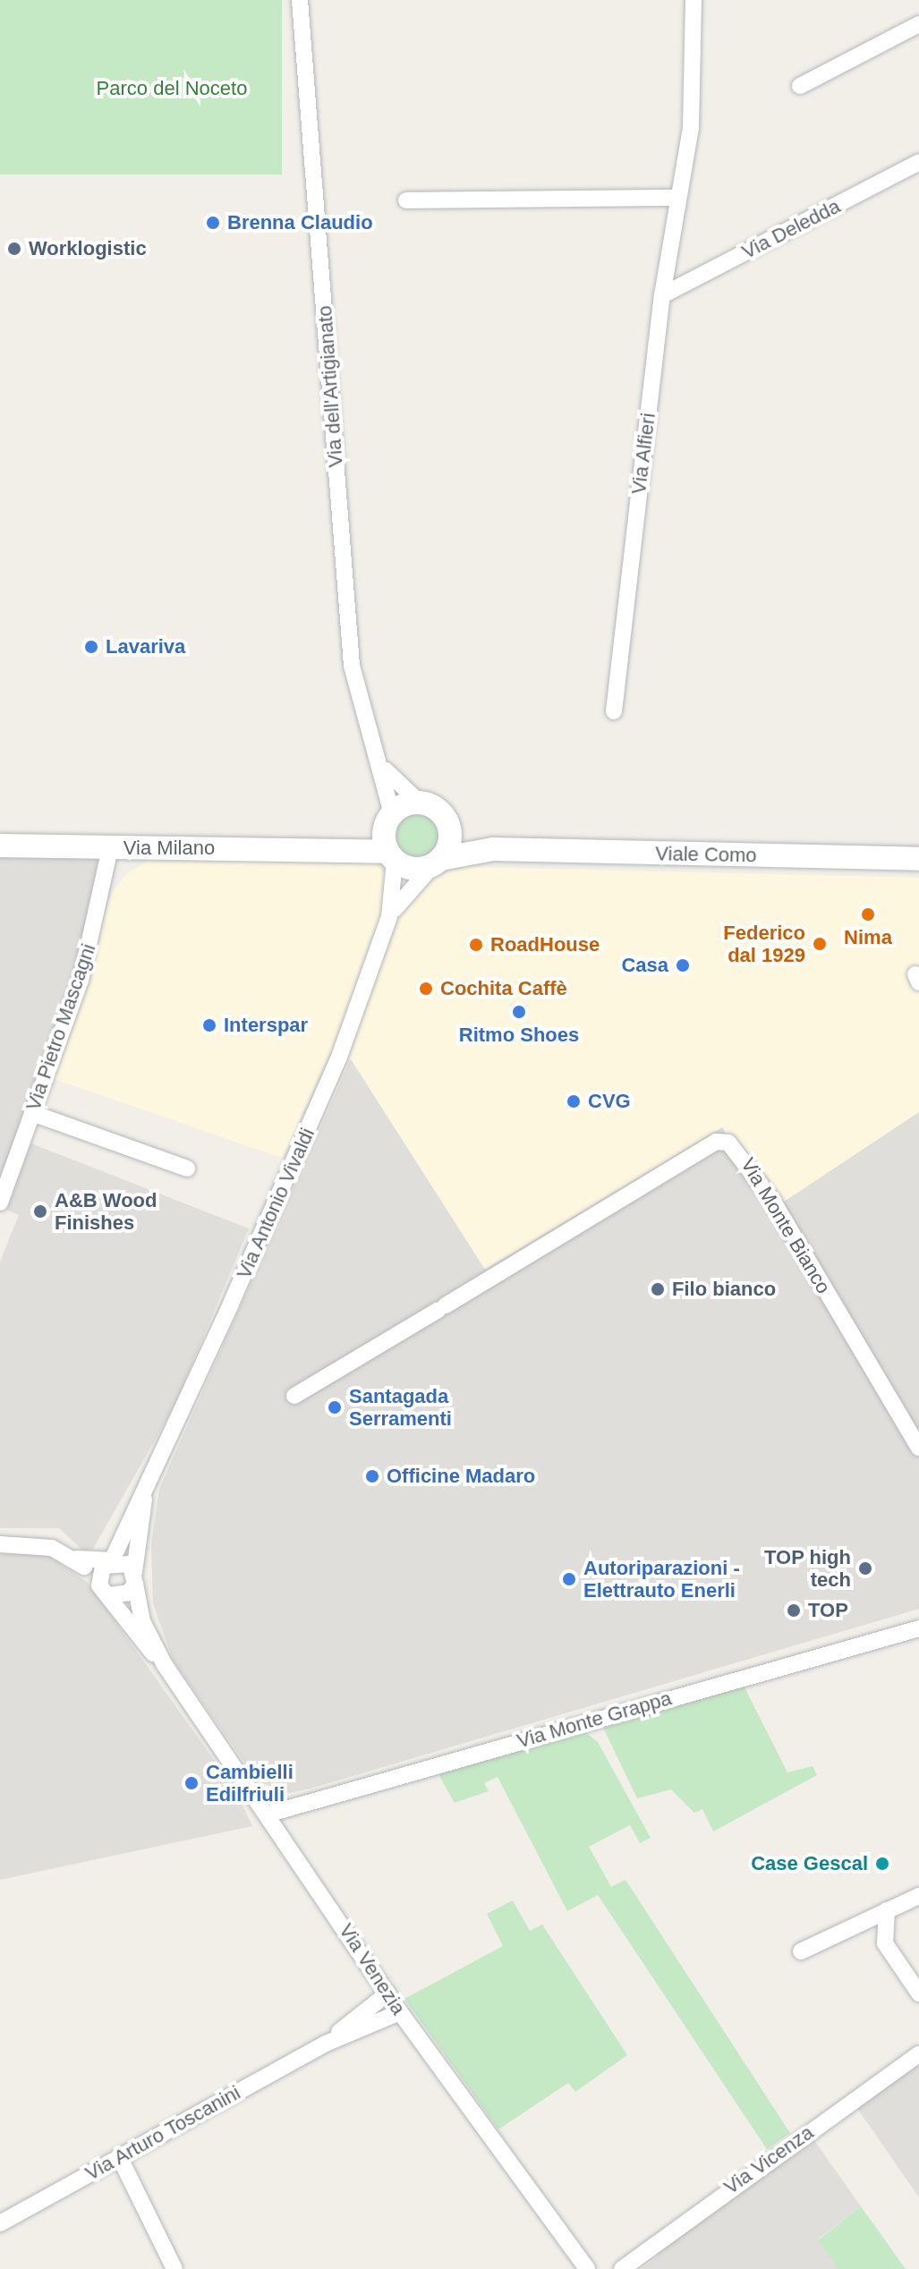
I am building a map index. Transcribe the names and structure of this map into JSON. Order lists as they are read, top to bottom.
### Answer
{
  "streets": {
    "main road": ["Via Milano", "Viale Como"],
    "street": [
      "Via Deledda",
      "Via dell'Artigianato",
      "Via Alfieri",
      "Via Pietro Mascagni",
      "Via Antonio Vivaldi",
      "Via Monte Bianco",
      "Via Monte Grappa",
      "Via Venezia",
      "Via Arturo Toscanini",
      "Via Vicenza"
    ]
  },
  "crossings": [
    ["Via Deledda", "Via Alfieri"],
    ["Via dell'Artigianato", "Via Milano"],
    ["Via dell'Artigianato", "Viale Como"],
    ["Via Milano", "Viale Como"],
    ["Via Milano", "Via Pietro Mascagni"],
    ["Via Antonio Vivaldi", "Via Venezia"],
    ["Via Monte Grappa", "Via Venezia"]
  ],
  "parks": ["Parco del Noceto"],
  "places": [
    "Brenna Claudio",
    "Worklogistic",
    "Lavariva",
    "Nima",
    "Federico dal 1929",
    "RoadHouse",
    "Casa",
    "Cochita Caffè",
    "Ritmo Shoes",
    "Interspar",
    "CVG",
    "A&B Wood Finishes",
    "Filo bianco",
    "Santagada Serramenti",
    "Officine Madaro",
    "TOP high tech",
    "Autoriparazioni - Elettrauto Enerli",
    "TOP",
    "Cambielli Edilfriuli",
    "Case Gescal"
  ]
}
